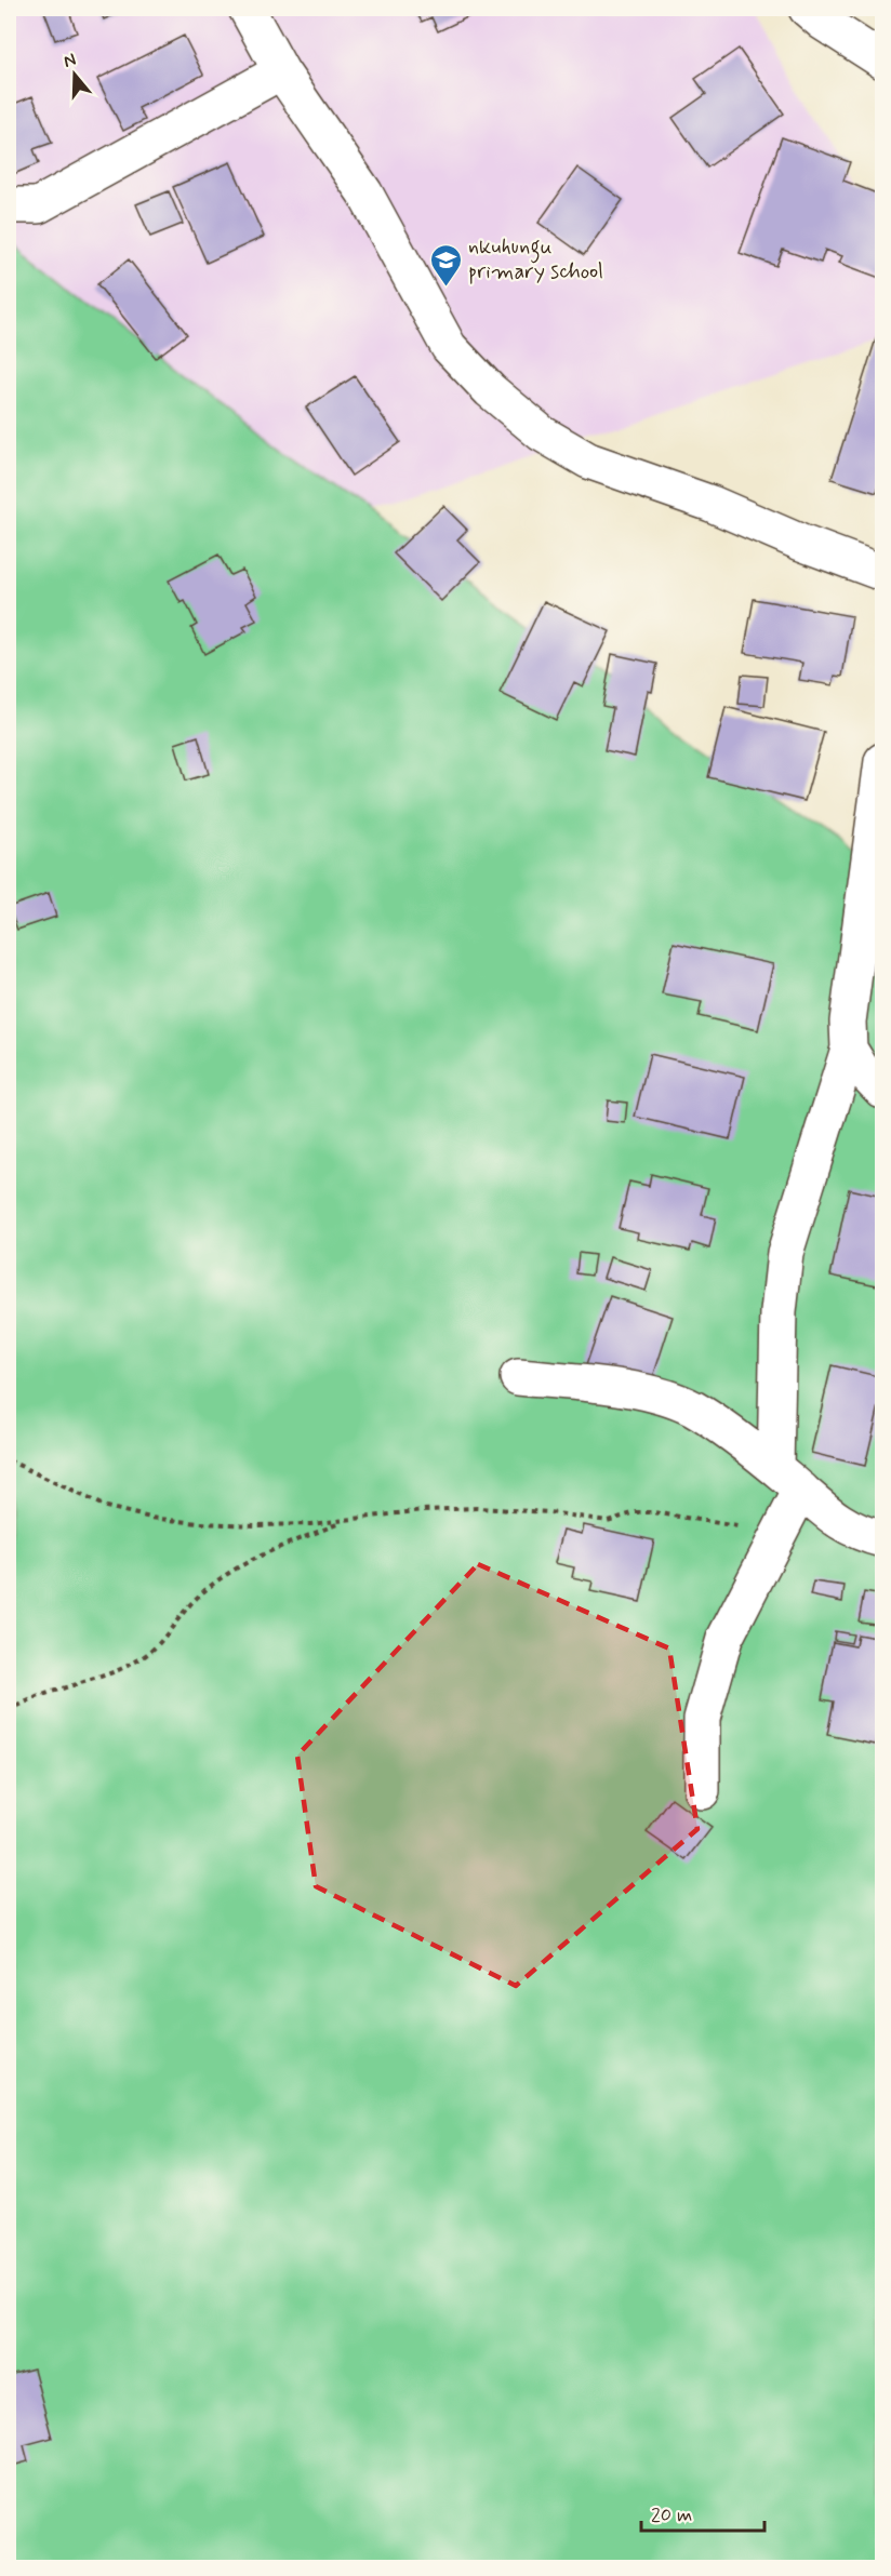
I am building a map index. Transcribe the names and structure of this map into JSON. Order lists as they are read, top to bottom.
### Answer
{
  "places": {
    "school or university": ["nkuhungu primary school"]
  },
  "scale_bar": "20 m",
  "north": "top"
}
